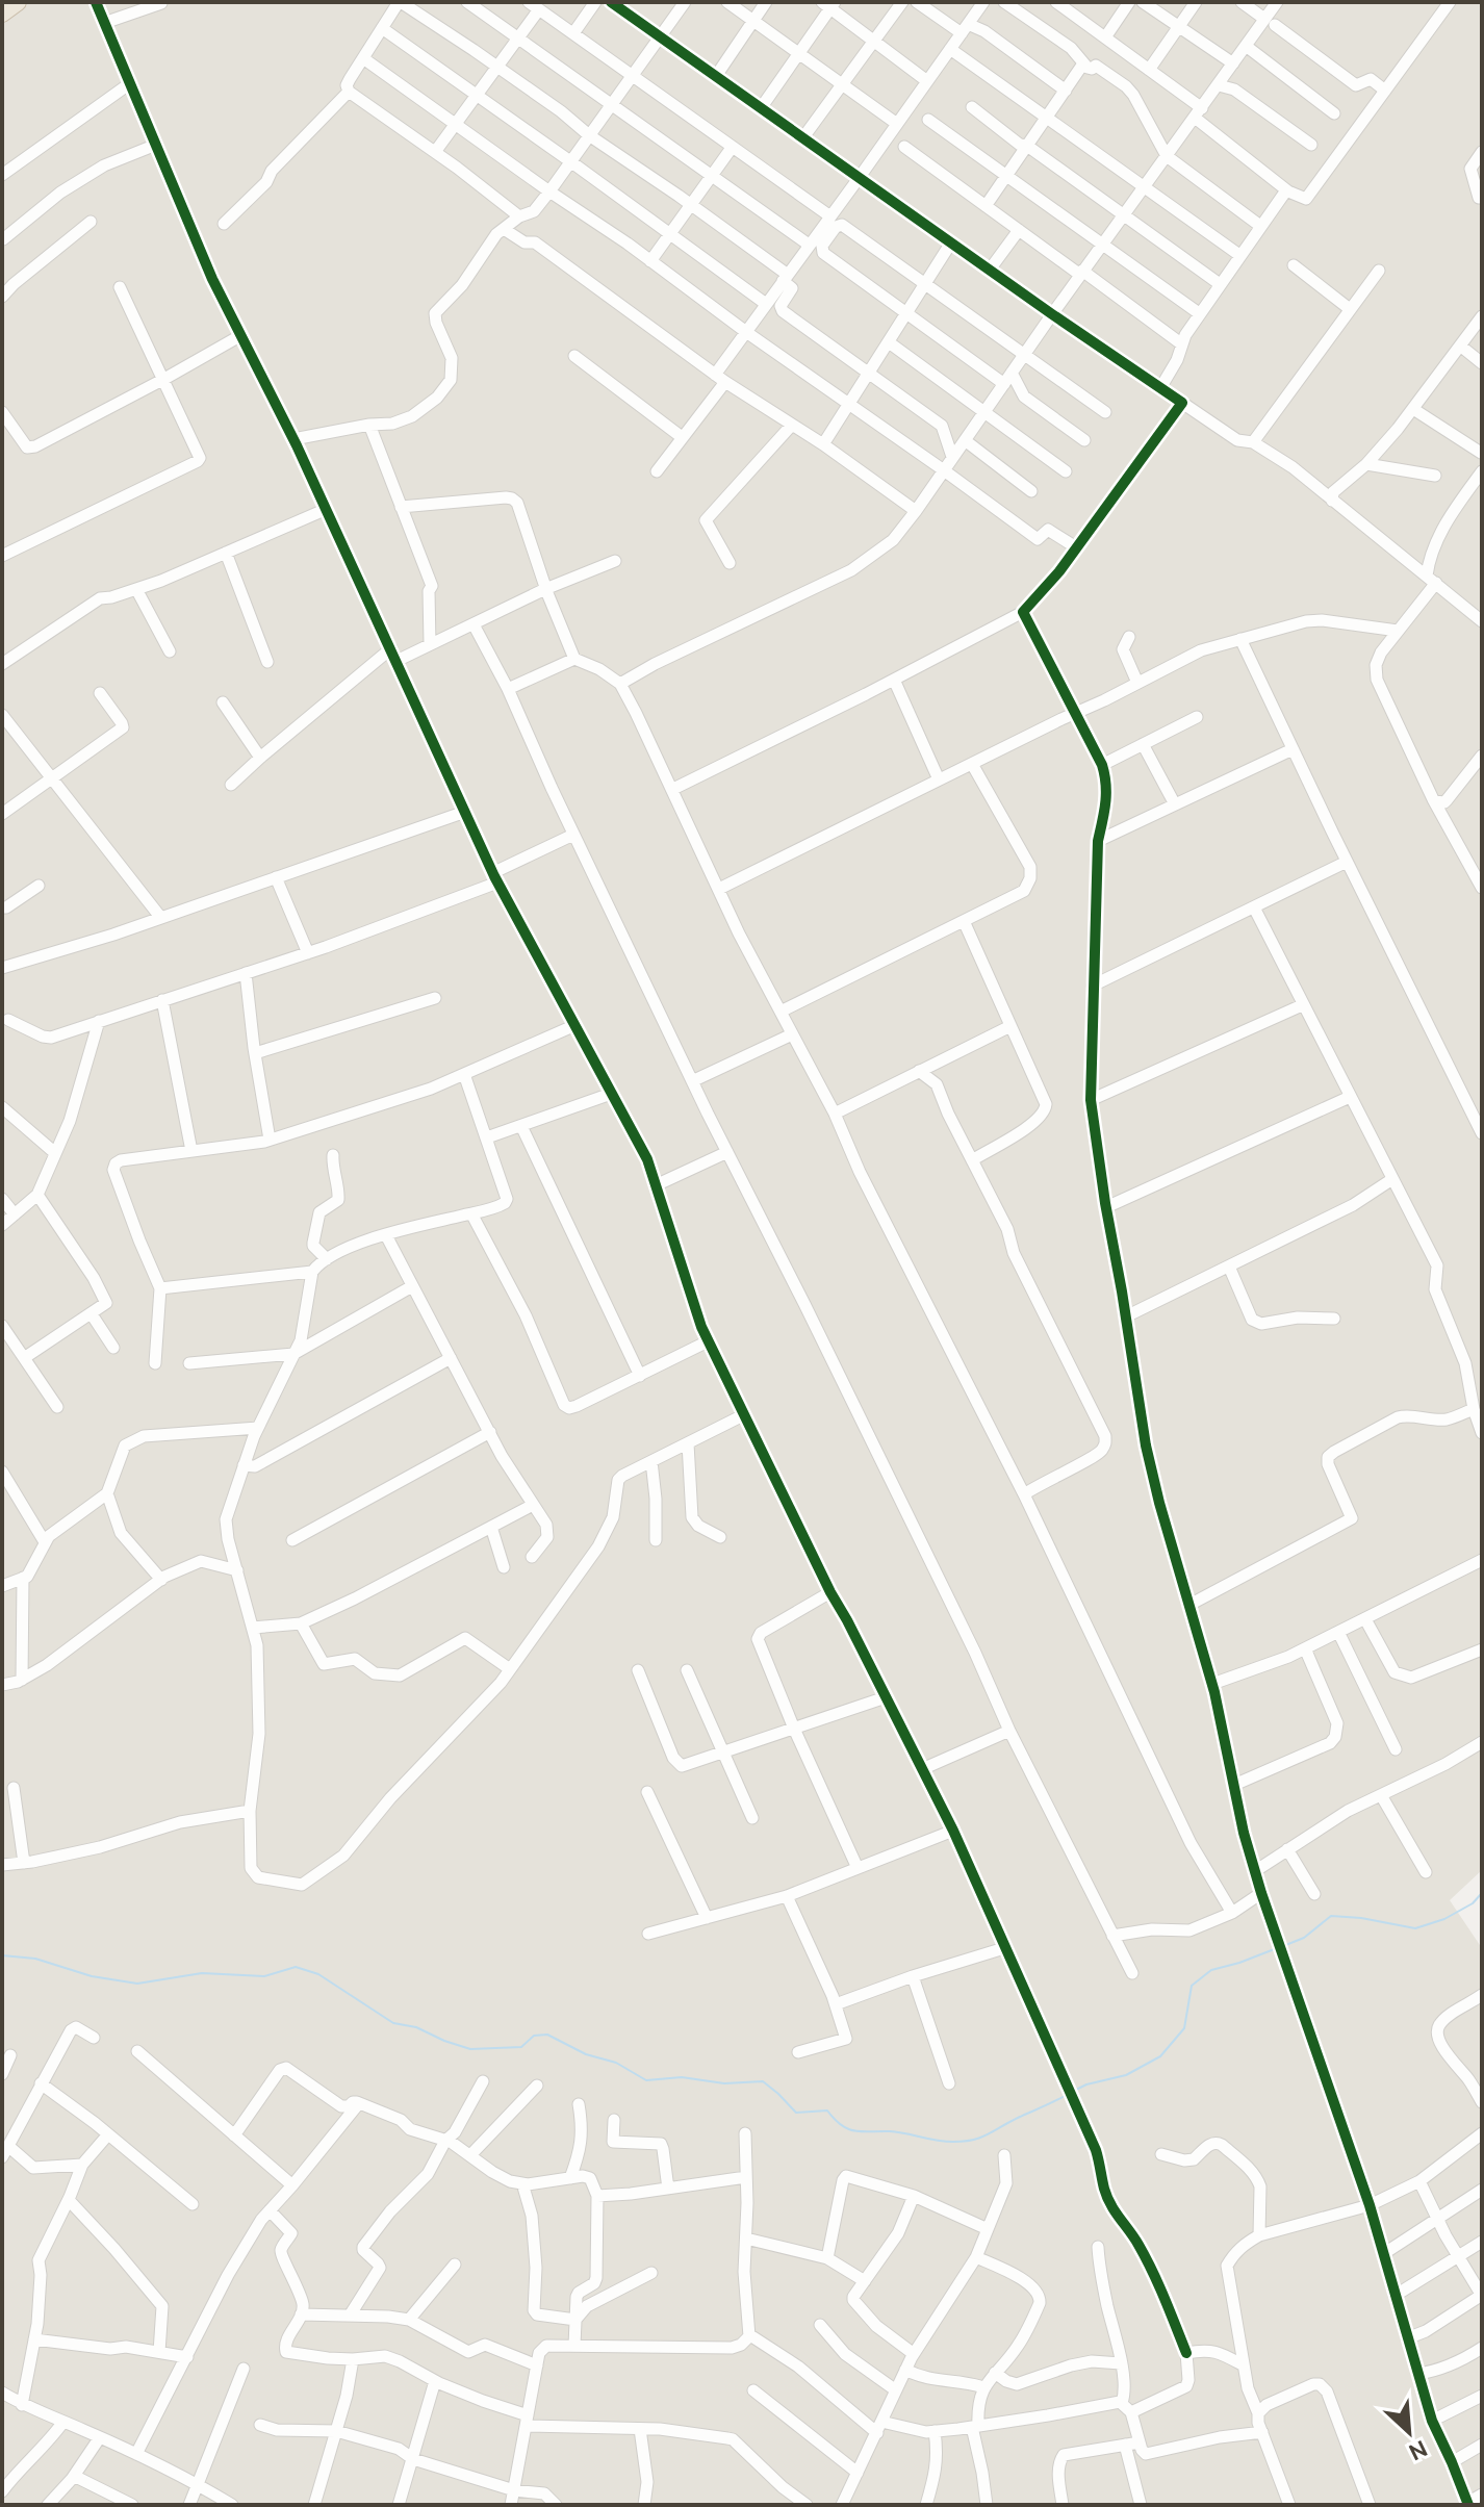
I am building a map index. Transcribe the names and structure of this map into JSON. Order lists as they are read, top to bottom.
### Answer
{
  "north": "bottom right"
}
